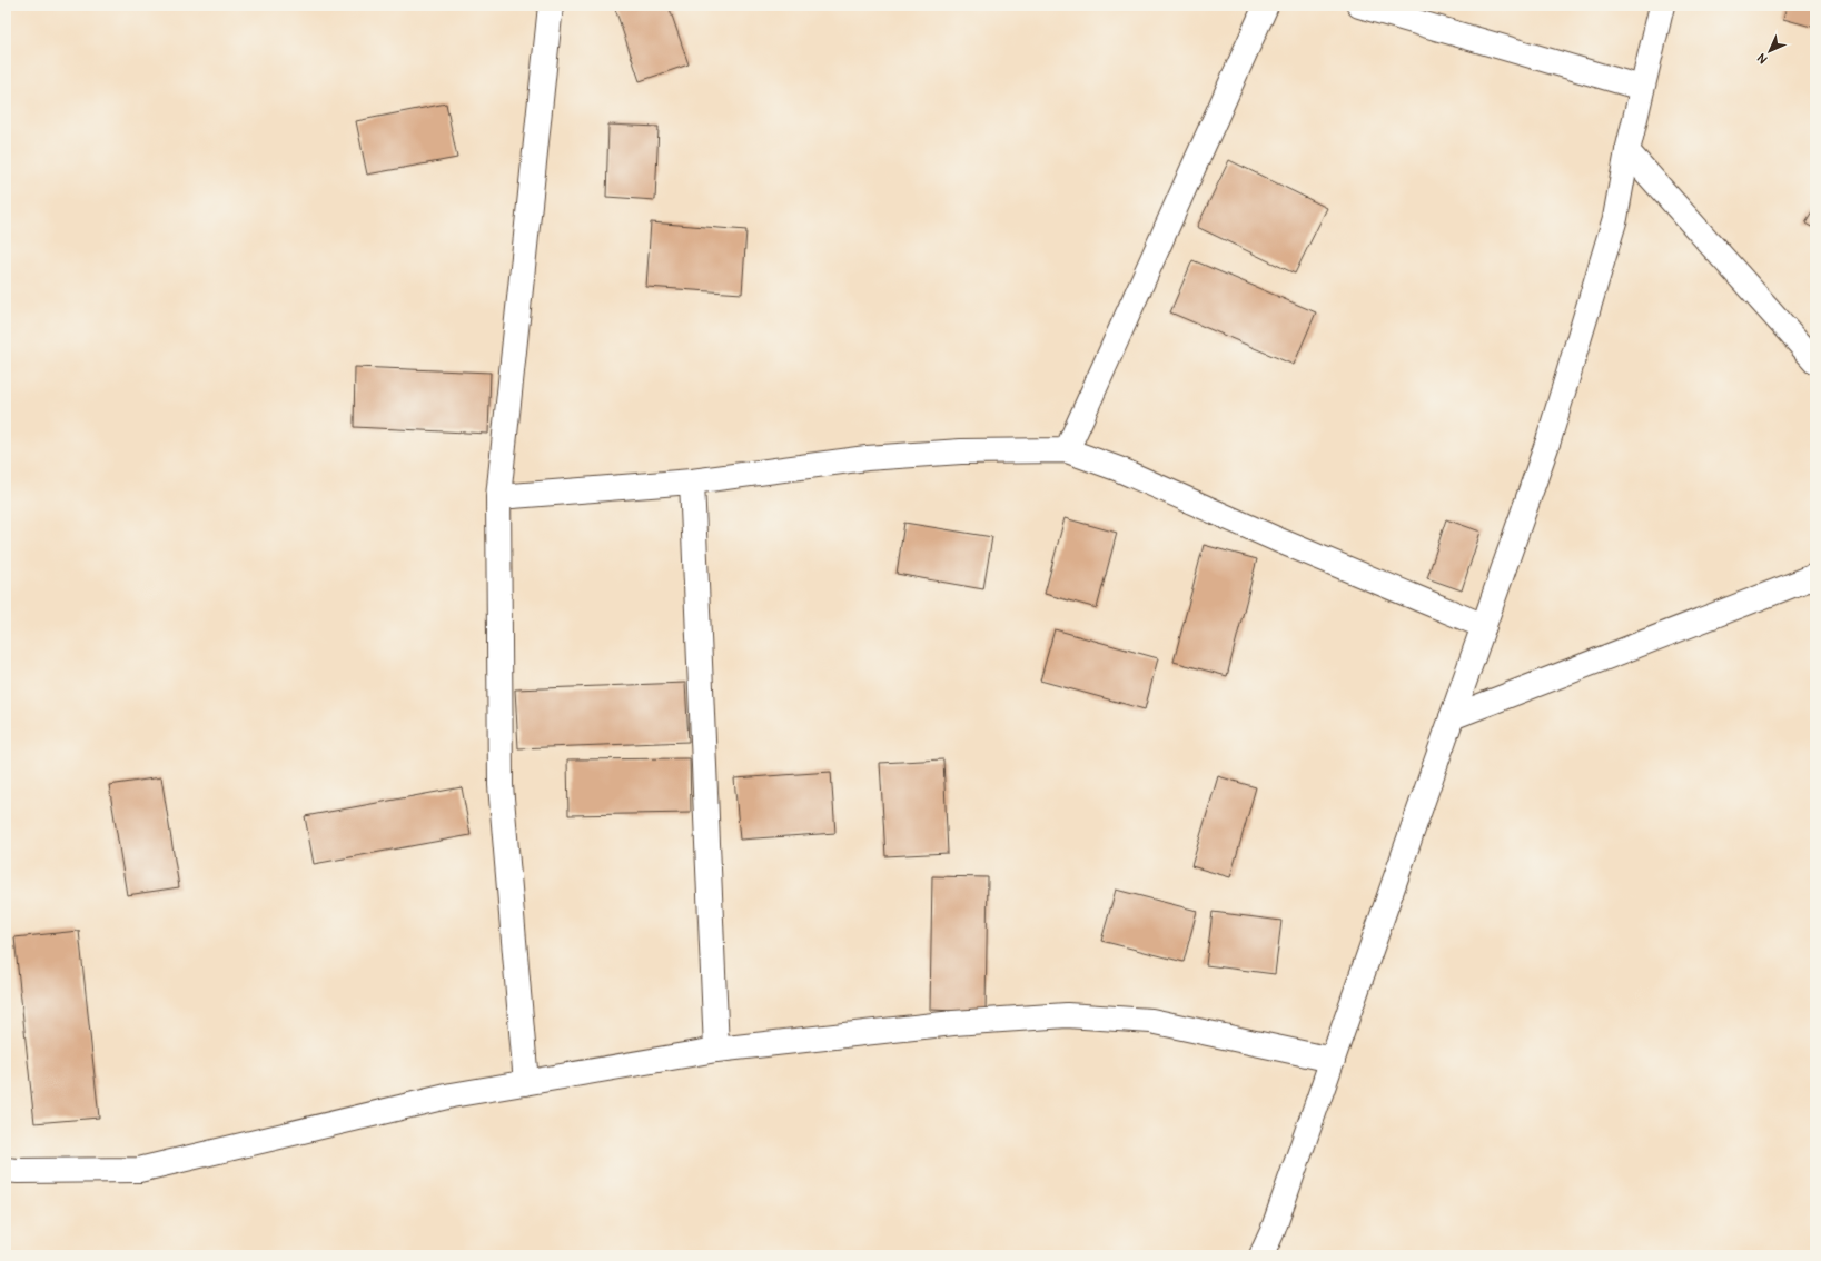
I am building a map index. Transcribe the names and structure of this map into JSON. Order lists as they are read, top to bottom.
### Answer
{
  "north": "bottom left"
}
